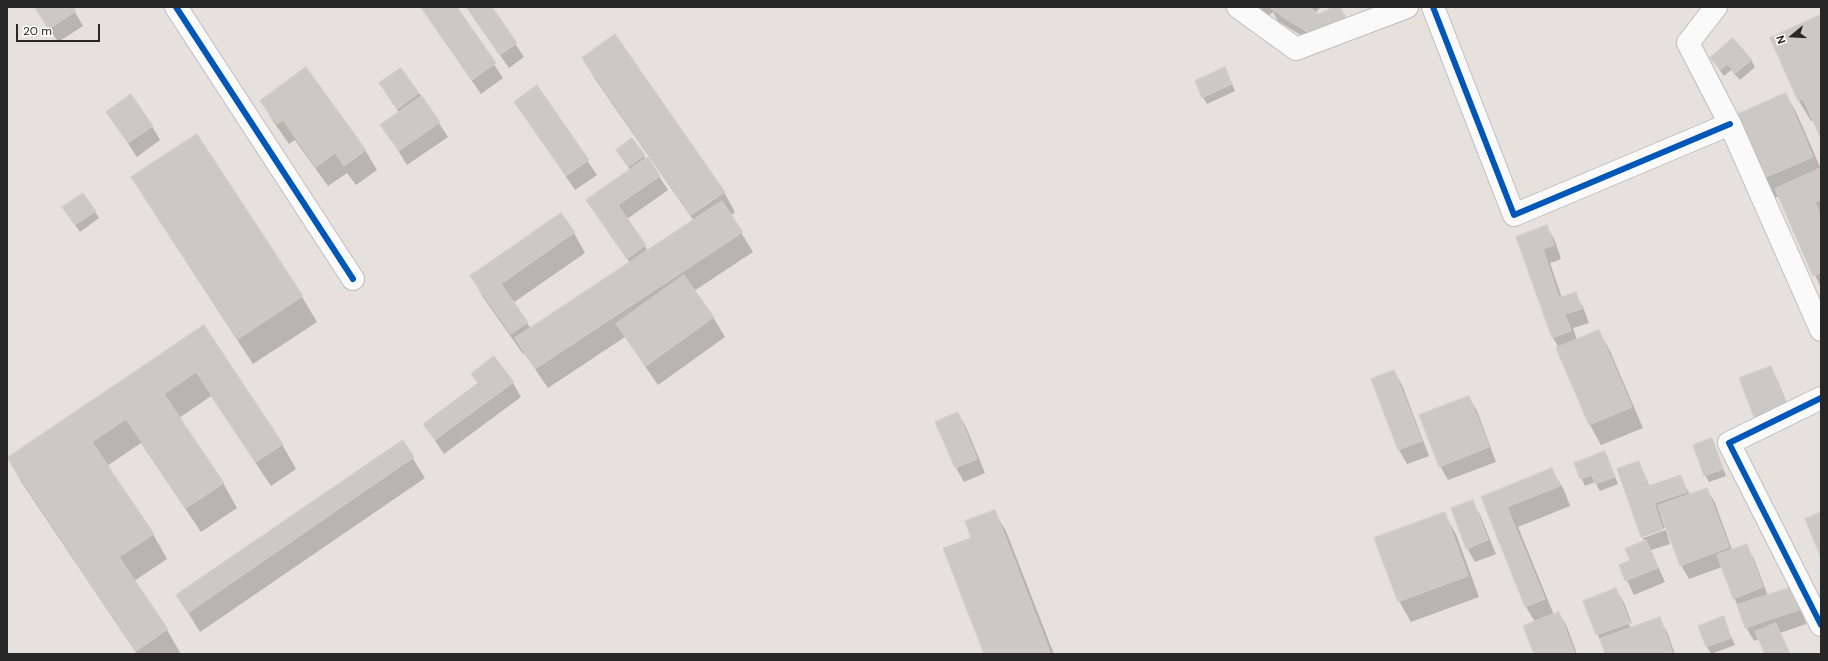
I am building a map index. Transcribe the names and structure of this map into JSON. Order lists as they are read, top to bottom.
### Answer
{
  "scale_bar": "20 m",
  "north": "left"
}
